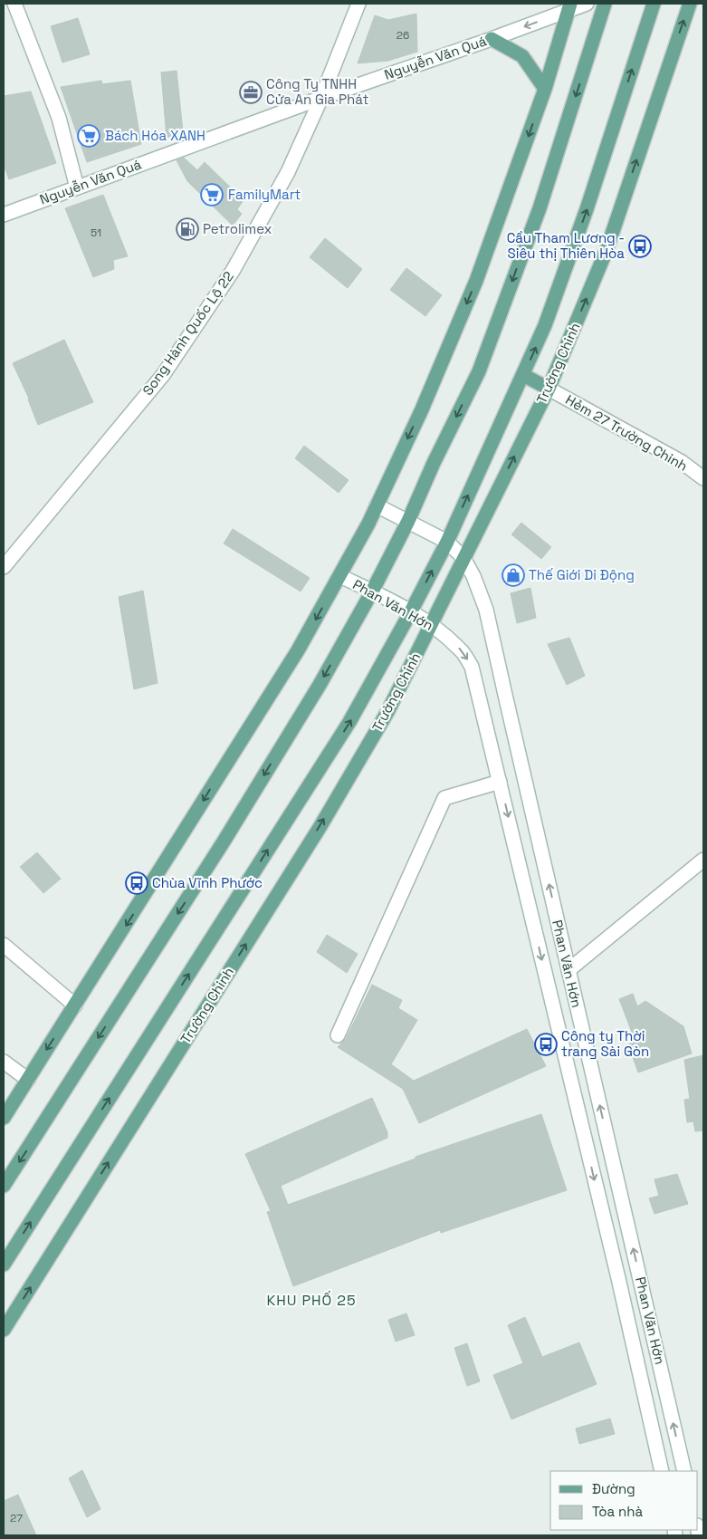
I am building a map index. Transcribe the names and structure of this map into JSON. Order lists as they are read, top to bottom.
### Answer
{
  "streets": {
    "main road": [
      "Nguyễn Văn Quá",
      "Song Hành Quốc Lộ 22",
      "Trường Chinh",
      "Hẻm 27 Trường Chinh",
      "Phan Văn Hớn"
    ]
  },
  "crossings": [
    ["Nguyễn Văn Quá", "Song Hành Quốc Lộ 22"],
    ["Trường Chinh", "Hẻm 27 Trường Chinh"],
    ["Trường Chinh", "Phan Văn Hớn"]
  ],
  "districts": ["KHU PHỐ 25"],
  "places": {
    "office": ["Công Ty TNHH Cửa An Gia Phát"],
    "supermarket": ["Bách Hóa XANH", "FamilyMart"],
    "fuel station": ["Petrolimex"],
    "bus stop": ["Cầu Tham Lương - Siêu thị Thiên Hòa", "Chùa Vĩnh Phước", "Công ty Thời trang Sài Gòn"],
    "shop": ["Thế Giới Di Động"]
  },
  "house_numbers": ["26", "51", "27"],
  "legend": ["Đường", "Tòa nhà"]
}
